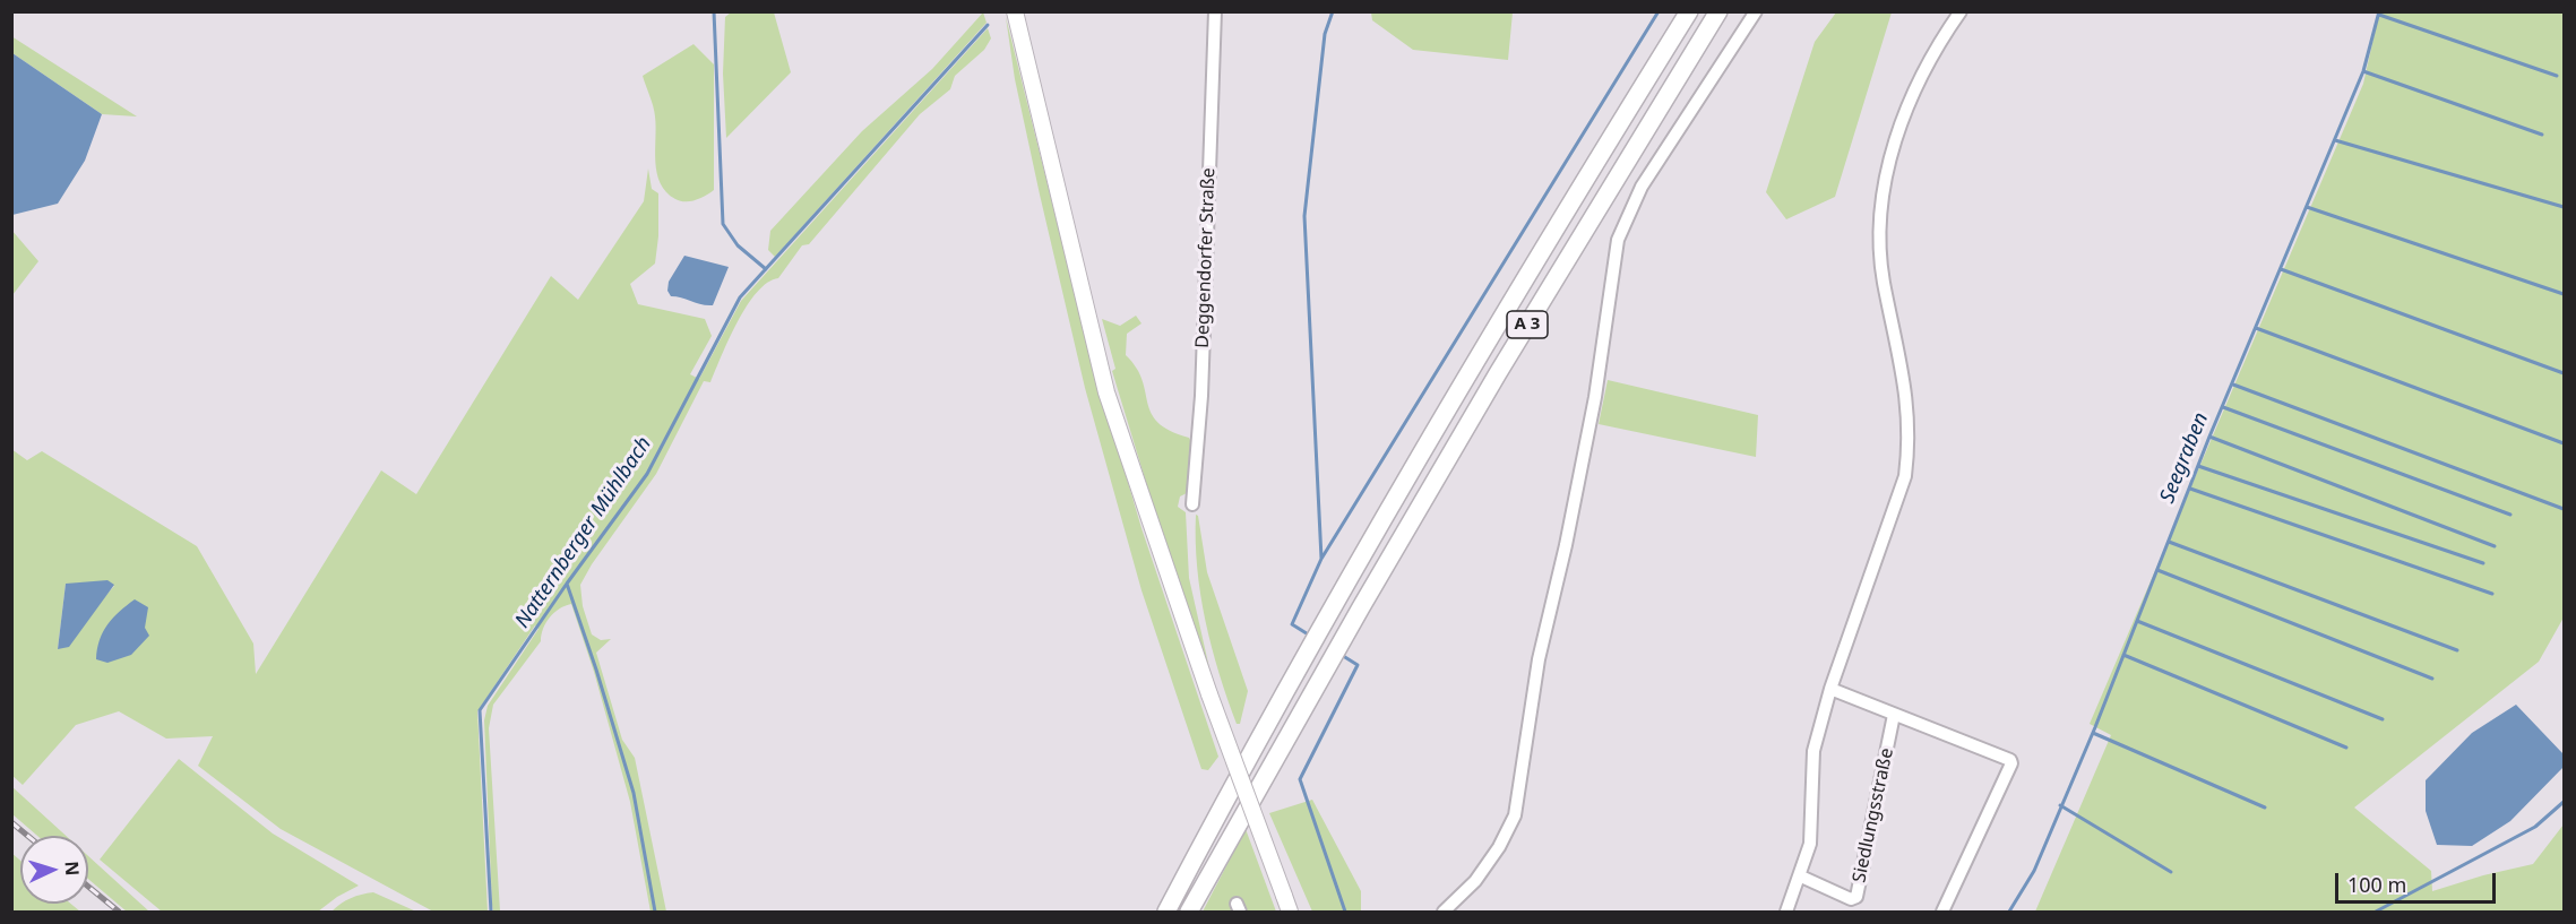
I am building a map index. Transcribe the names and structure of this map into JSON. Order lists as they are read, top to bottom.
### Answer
{
  "streets": {
    "highway": ["A 3"],
    "street": ["Deggendorfer Straße", "Siedlungsstraße"]
  },
  "water": ["Seegraben", "Natternberger Mühlbach"],
  "scale_bar": "100 m",
  "north": "right"
}
